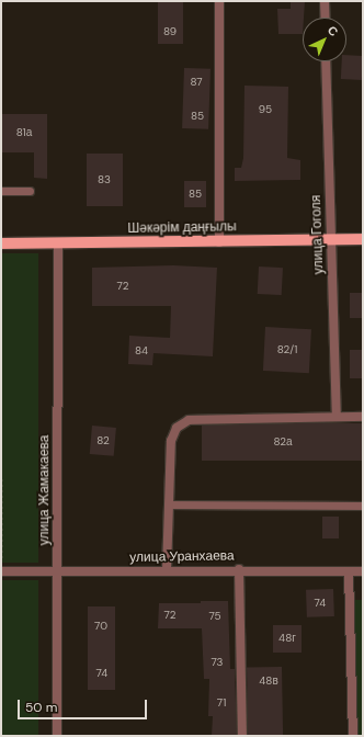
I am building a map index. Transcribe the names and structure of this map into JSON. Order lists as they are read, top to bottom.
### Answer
{
  "streets": {
    "main road": ["Шәкәрім даңғылы"],
    "street": ["улица Гоголя", "улица Жамакаева", "улица Уранхаева"]
  },
  "crossings": [
    ["Шәкәрім даңғылы", "улица Гоголя"],
    ["Шәкәрім даңғылы", "улица Жамакаева"],
    ["улица Жамакаева", "улица Уранхаева"]
  ],
  "house_numbers": [
    "89",
    "87",
    "95",
    "85",
    "81а",
    "83",
    "85",
    "72",
    "82/1",
    "84",
    "82",
    "82а",
    "74",
    "72",
    "75",
    "70",
    "48г",
    "73",
    "74",
    "48в",
    "71"
  ],
  "scale_bar": "50 m",
  "north": "top right"
}
